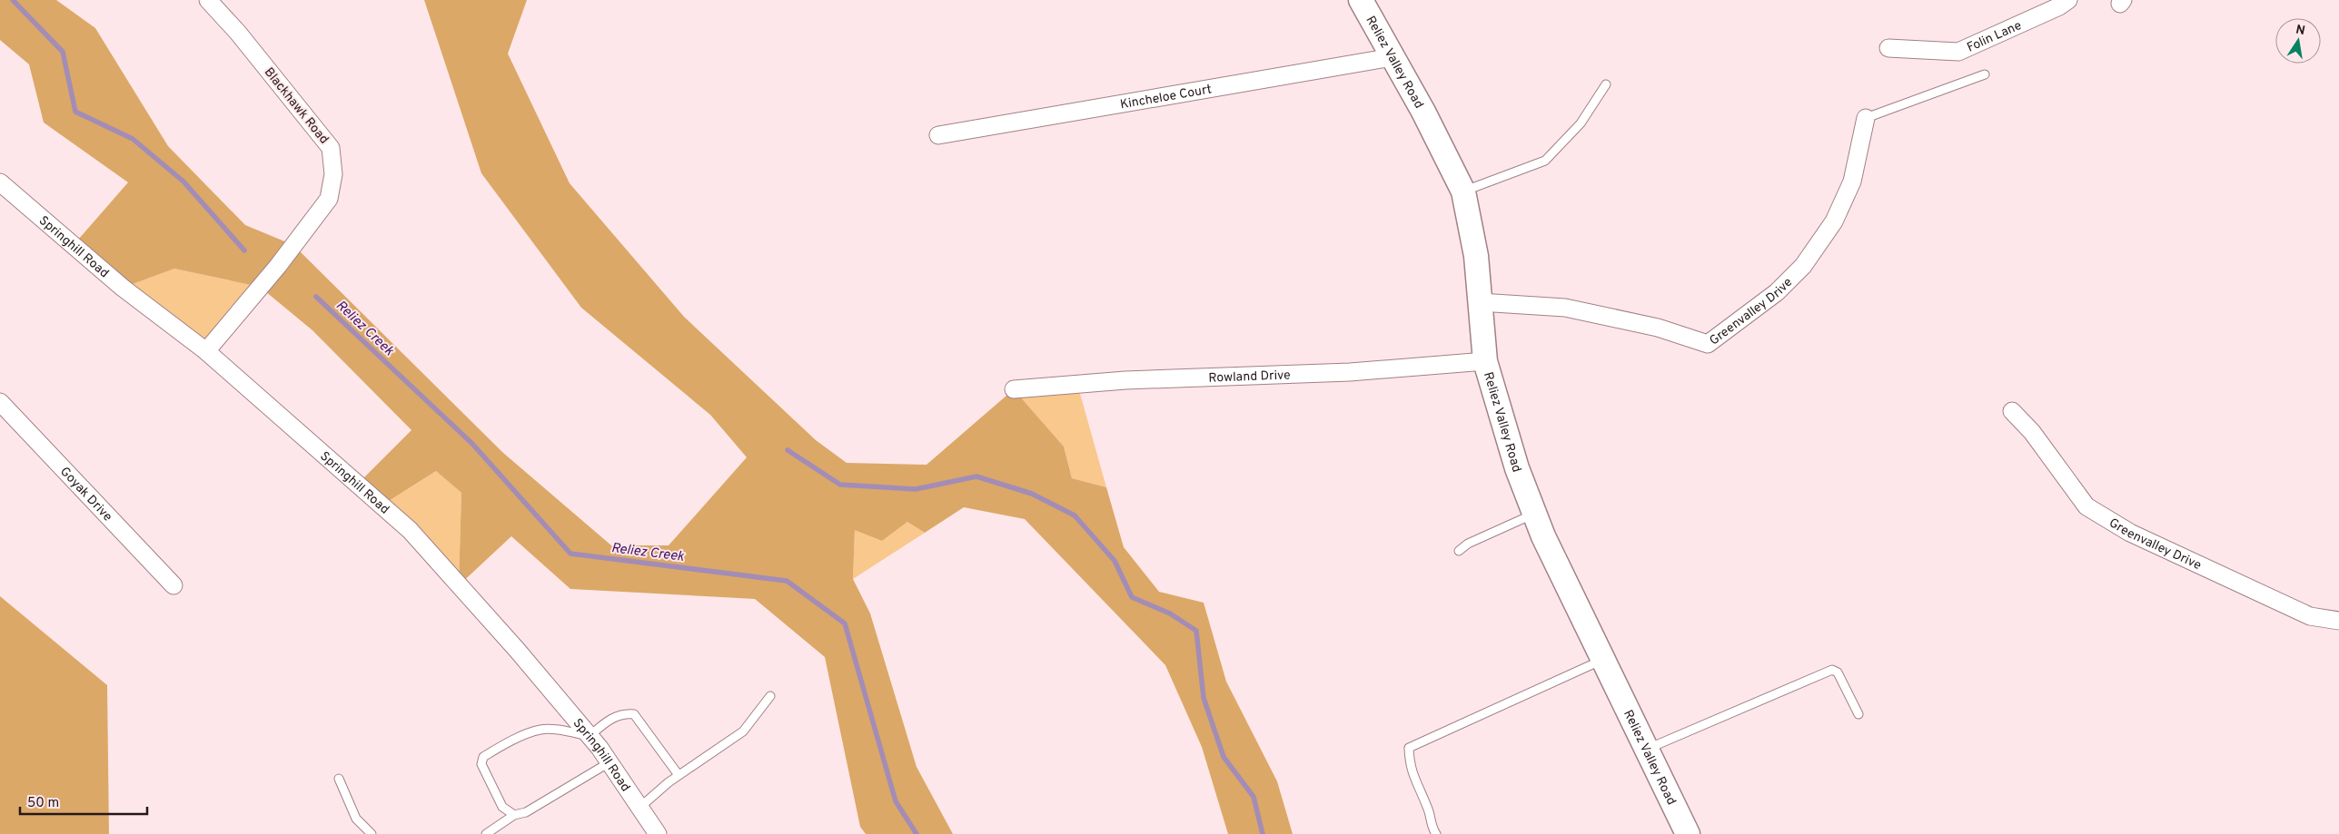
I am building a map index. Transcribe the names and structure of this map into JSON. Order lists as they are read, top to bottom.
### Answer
{
  "streets": {
    "main road": ["Reliez Valley Road"],
    "street": [
      "Folin Lane",
      "Kincheloe Court",
      "Blackhawk Road",
      "Springhill Road",
      "Greenvalley Drive",
      "Rowland Drive",
      "Goyak Drive"
    ]
  },
  "crossings": [
    ["Reliez Valley Road", "Kincheloe Court"],
    ["Reliez Valley Road", "Greenvalley Drive"],
    ["Reliez Valley Road", "Rowland Drive"],
    ["Blackhawk Road", "Springhill Road"]
  ],
  "water": ["Reliez Creek"],
  "scale_bar": "50 m",
  "north": "top"
}
